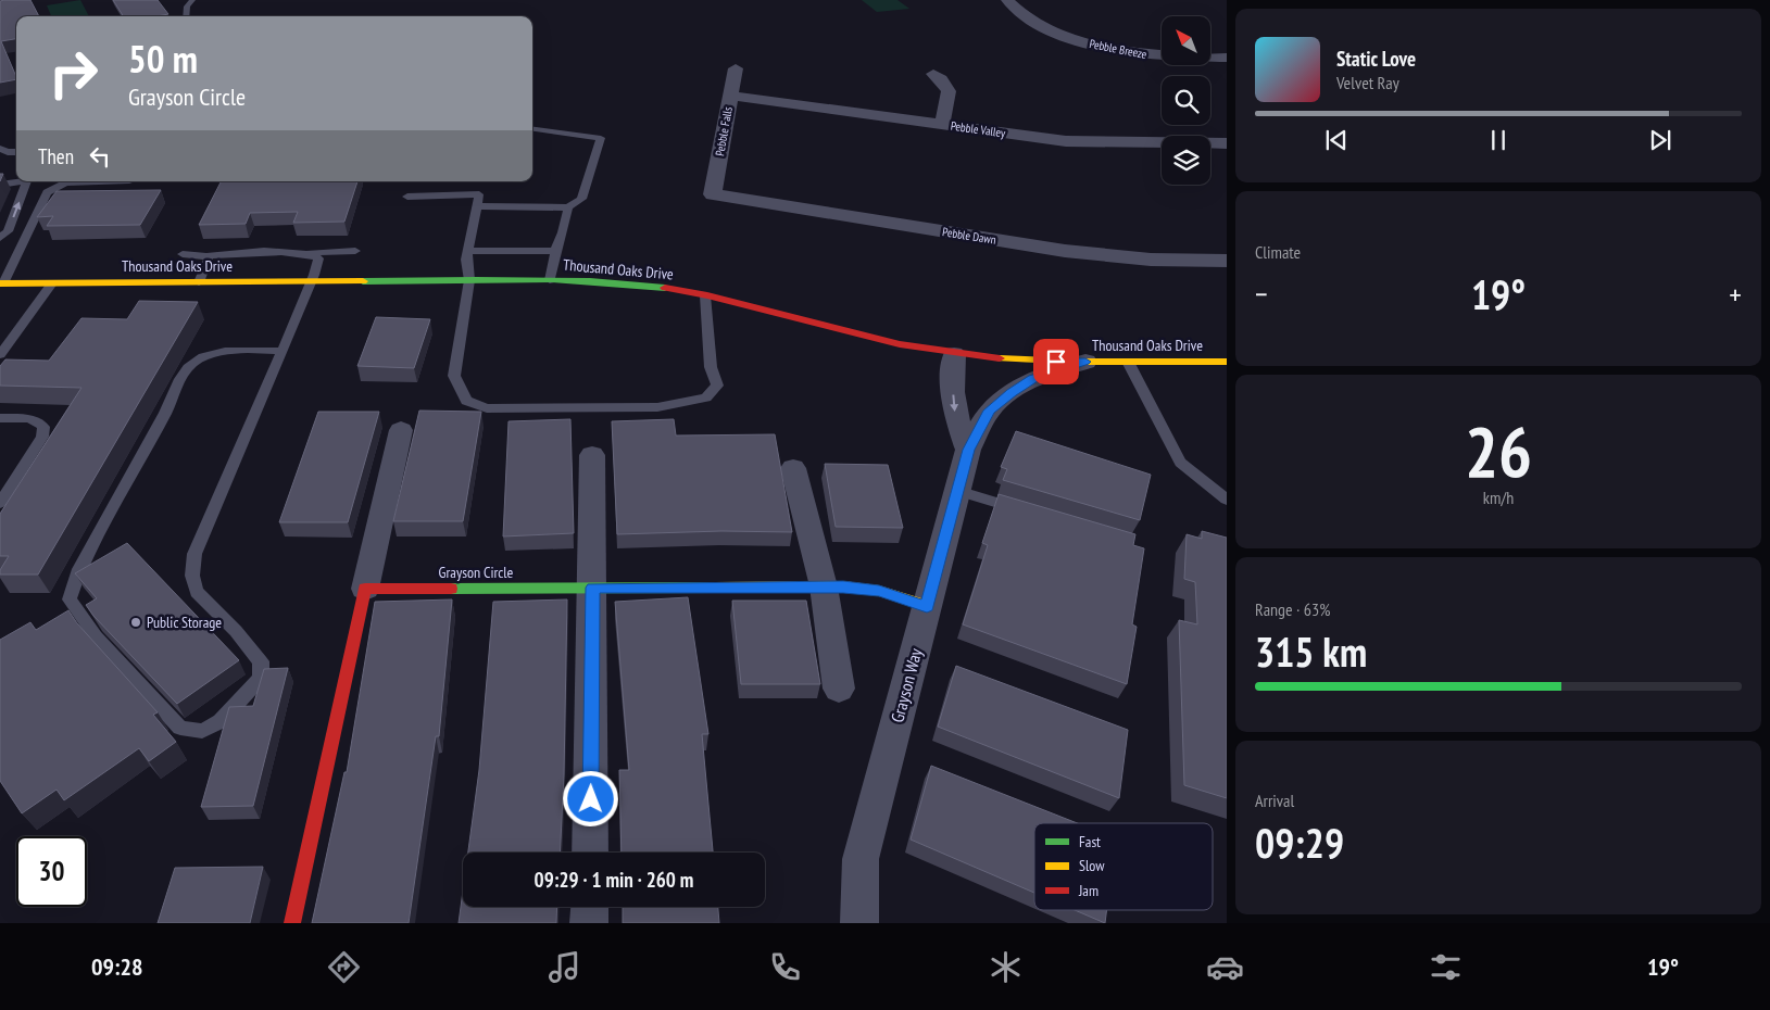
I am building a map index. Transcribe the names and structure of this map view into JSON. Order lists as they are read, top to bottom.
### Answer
{
  "streets": {
    "main road": ["Thousand Oaks Drive", "Grayson Circle"],
    "street": [
      "Pebble Breeze",
      "Pebble Valley",
      "Pebble Falls",
      "Pebble Dawn",
      "Grayson Way"
    ]
  },
  "crossings": [
    ["Pebble Valley", "Pebble Falls"],
    ["Pebble Falls", "Pebble Dawn"],
    ["Thousand Oaks Drive", "Grayson Way"],
    ["Grayson Circle", "Grayson Way"]
  ],
  "places": ["Public Storage"],
  "legend": ["Fast", "Slow", "Jam"],
  "north": "top left",
  "page": {
    "turn": ["50 m", "Grayson Circle"],
    "song": ["Static Love", "Velvet Ray"],
    "then": "Then",
    "tile": [
      "Climate",
      ["26", "km/h"],
      ["Range · 63%", "315 km"],
      ["Arrival", "09:29"]
    ],
    "heat": ["−", "19°", "+"],
    "limit": "30",
    "trip": "09:29 · 1 min · 260 m",
    "tabs": ["09:28", "19°"]
  }
}
